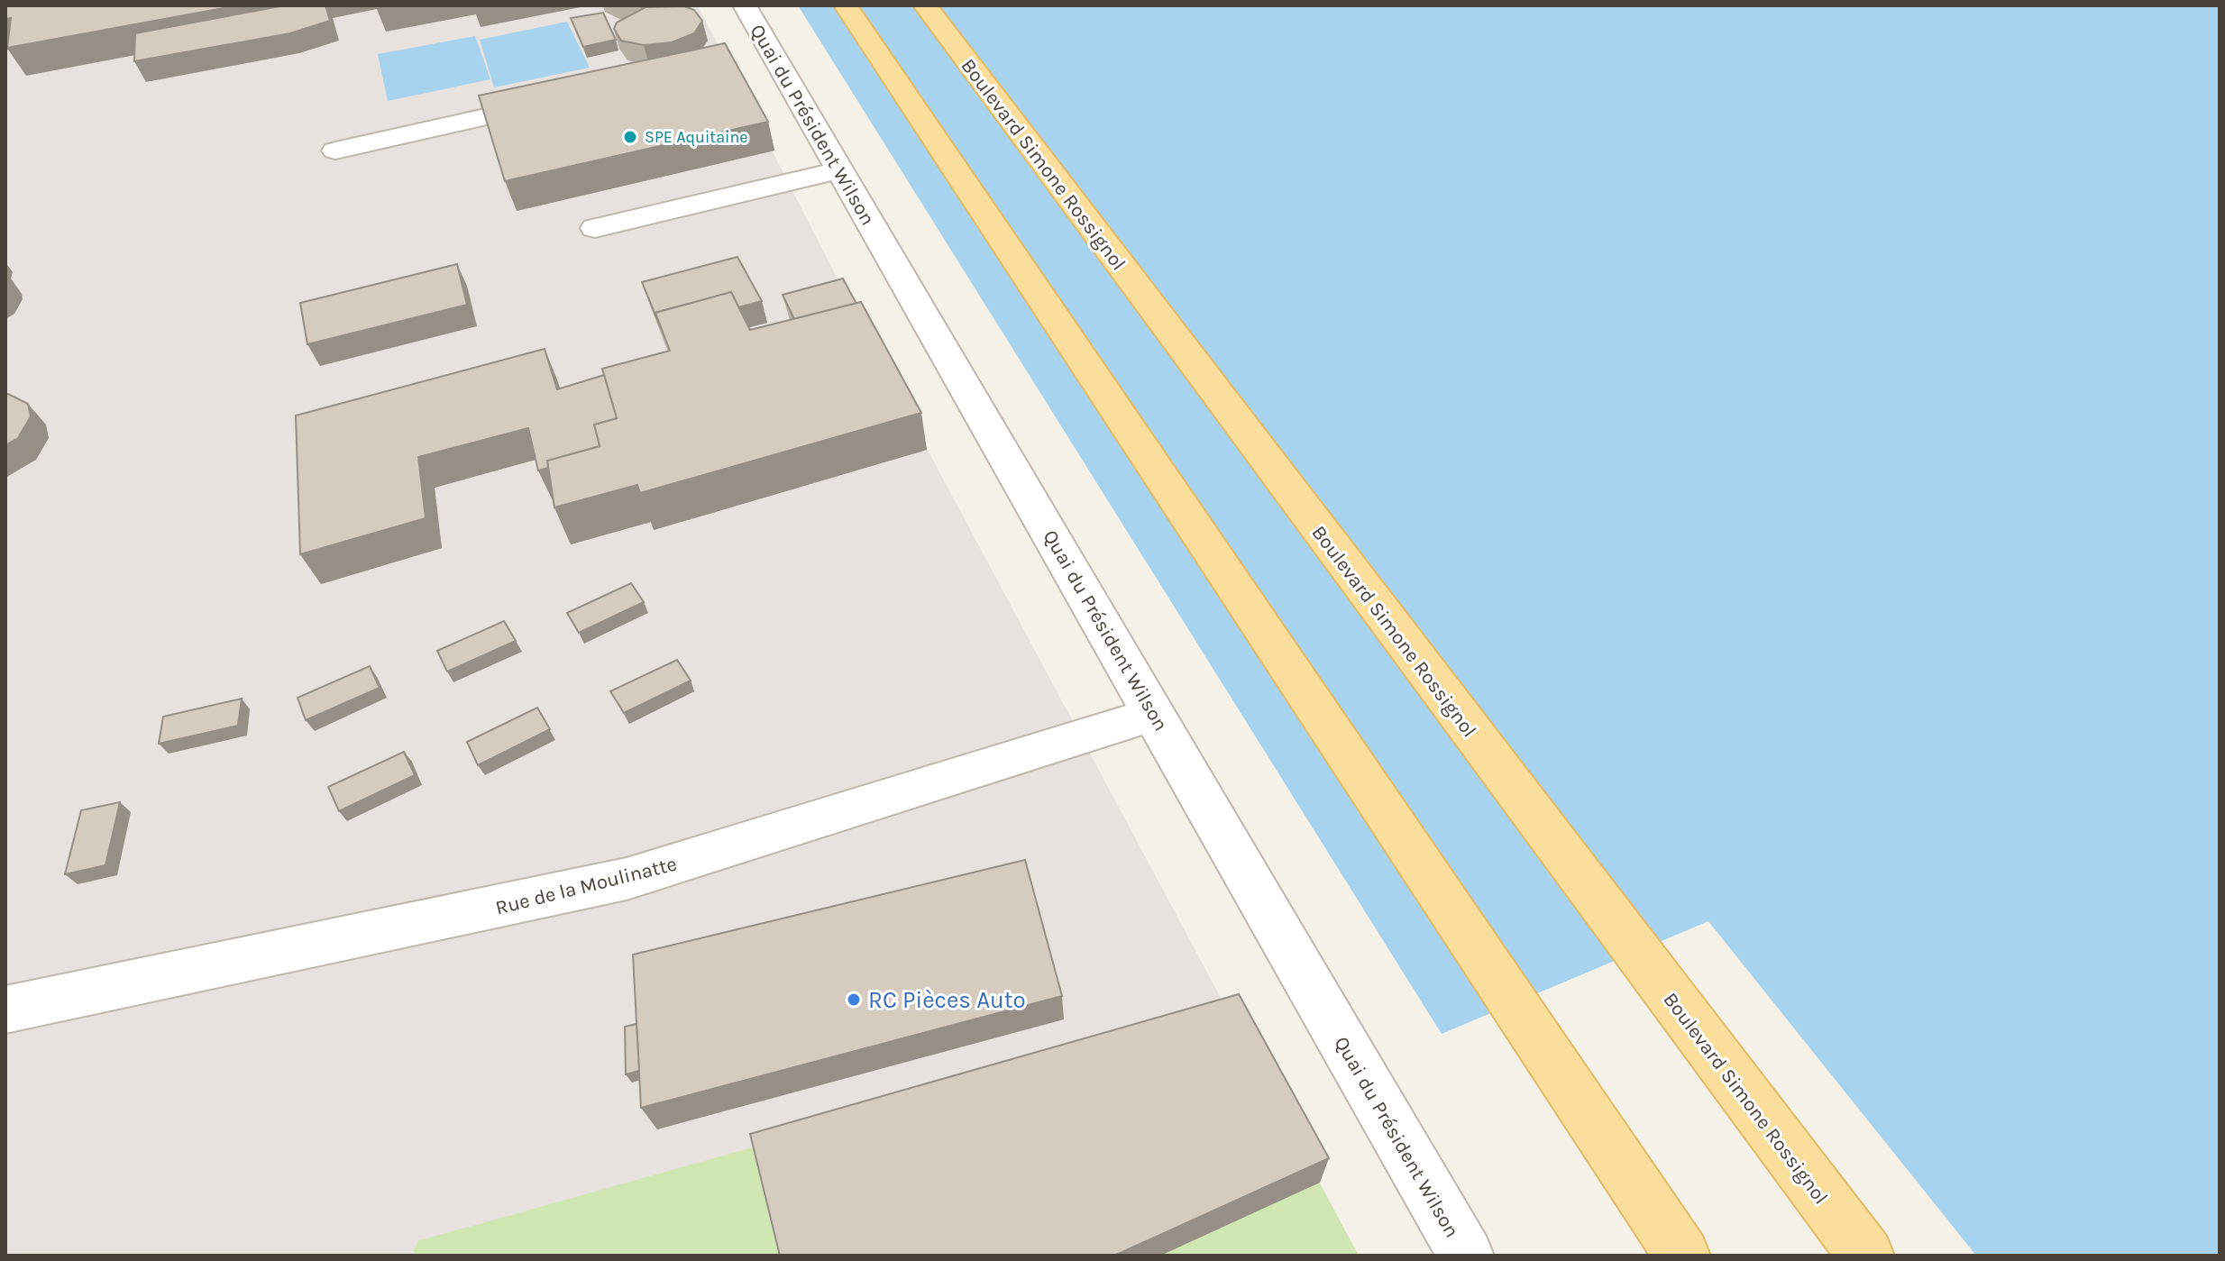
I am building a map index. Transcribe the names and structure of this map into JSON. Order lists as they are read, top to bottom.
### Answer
{
  "streets": {
    "main road": ["Boulevard Simone Rossignol"],
    "street": ["Quai du Président Wilson", "Rue de la Moulinatte"]
  },
  "crossings": [
    ["Quai du Président Wilson", "Rue de la Moulinatte"]
  ],
  "places": ["SPE Aquitaine", "RC Pièces Auto"]
}
